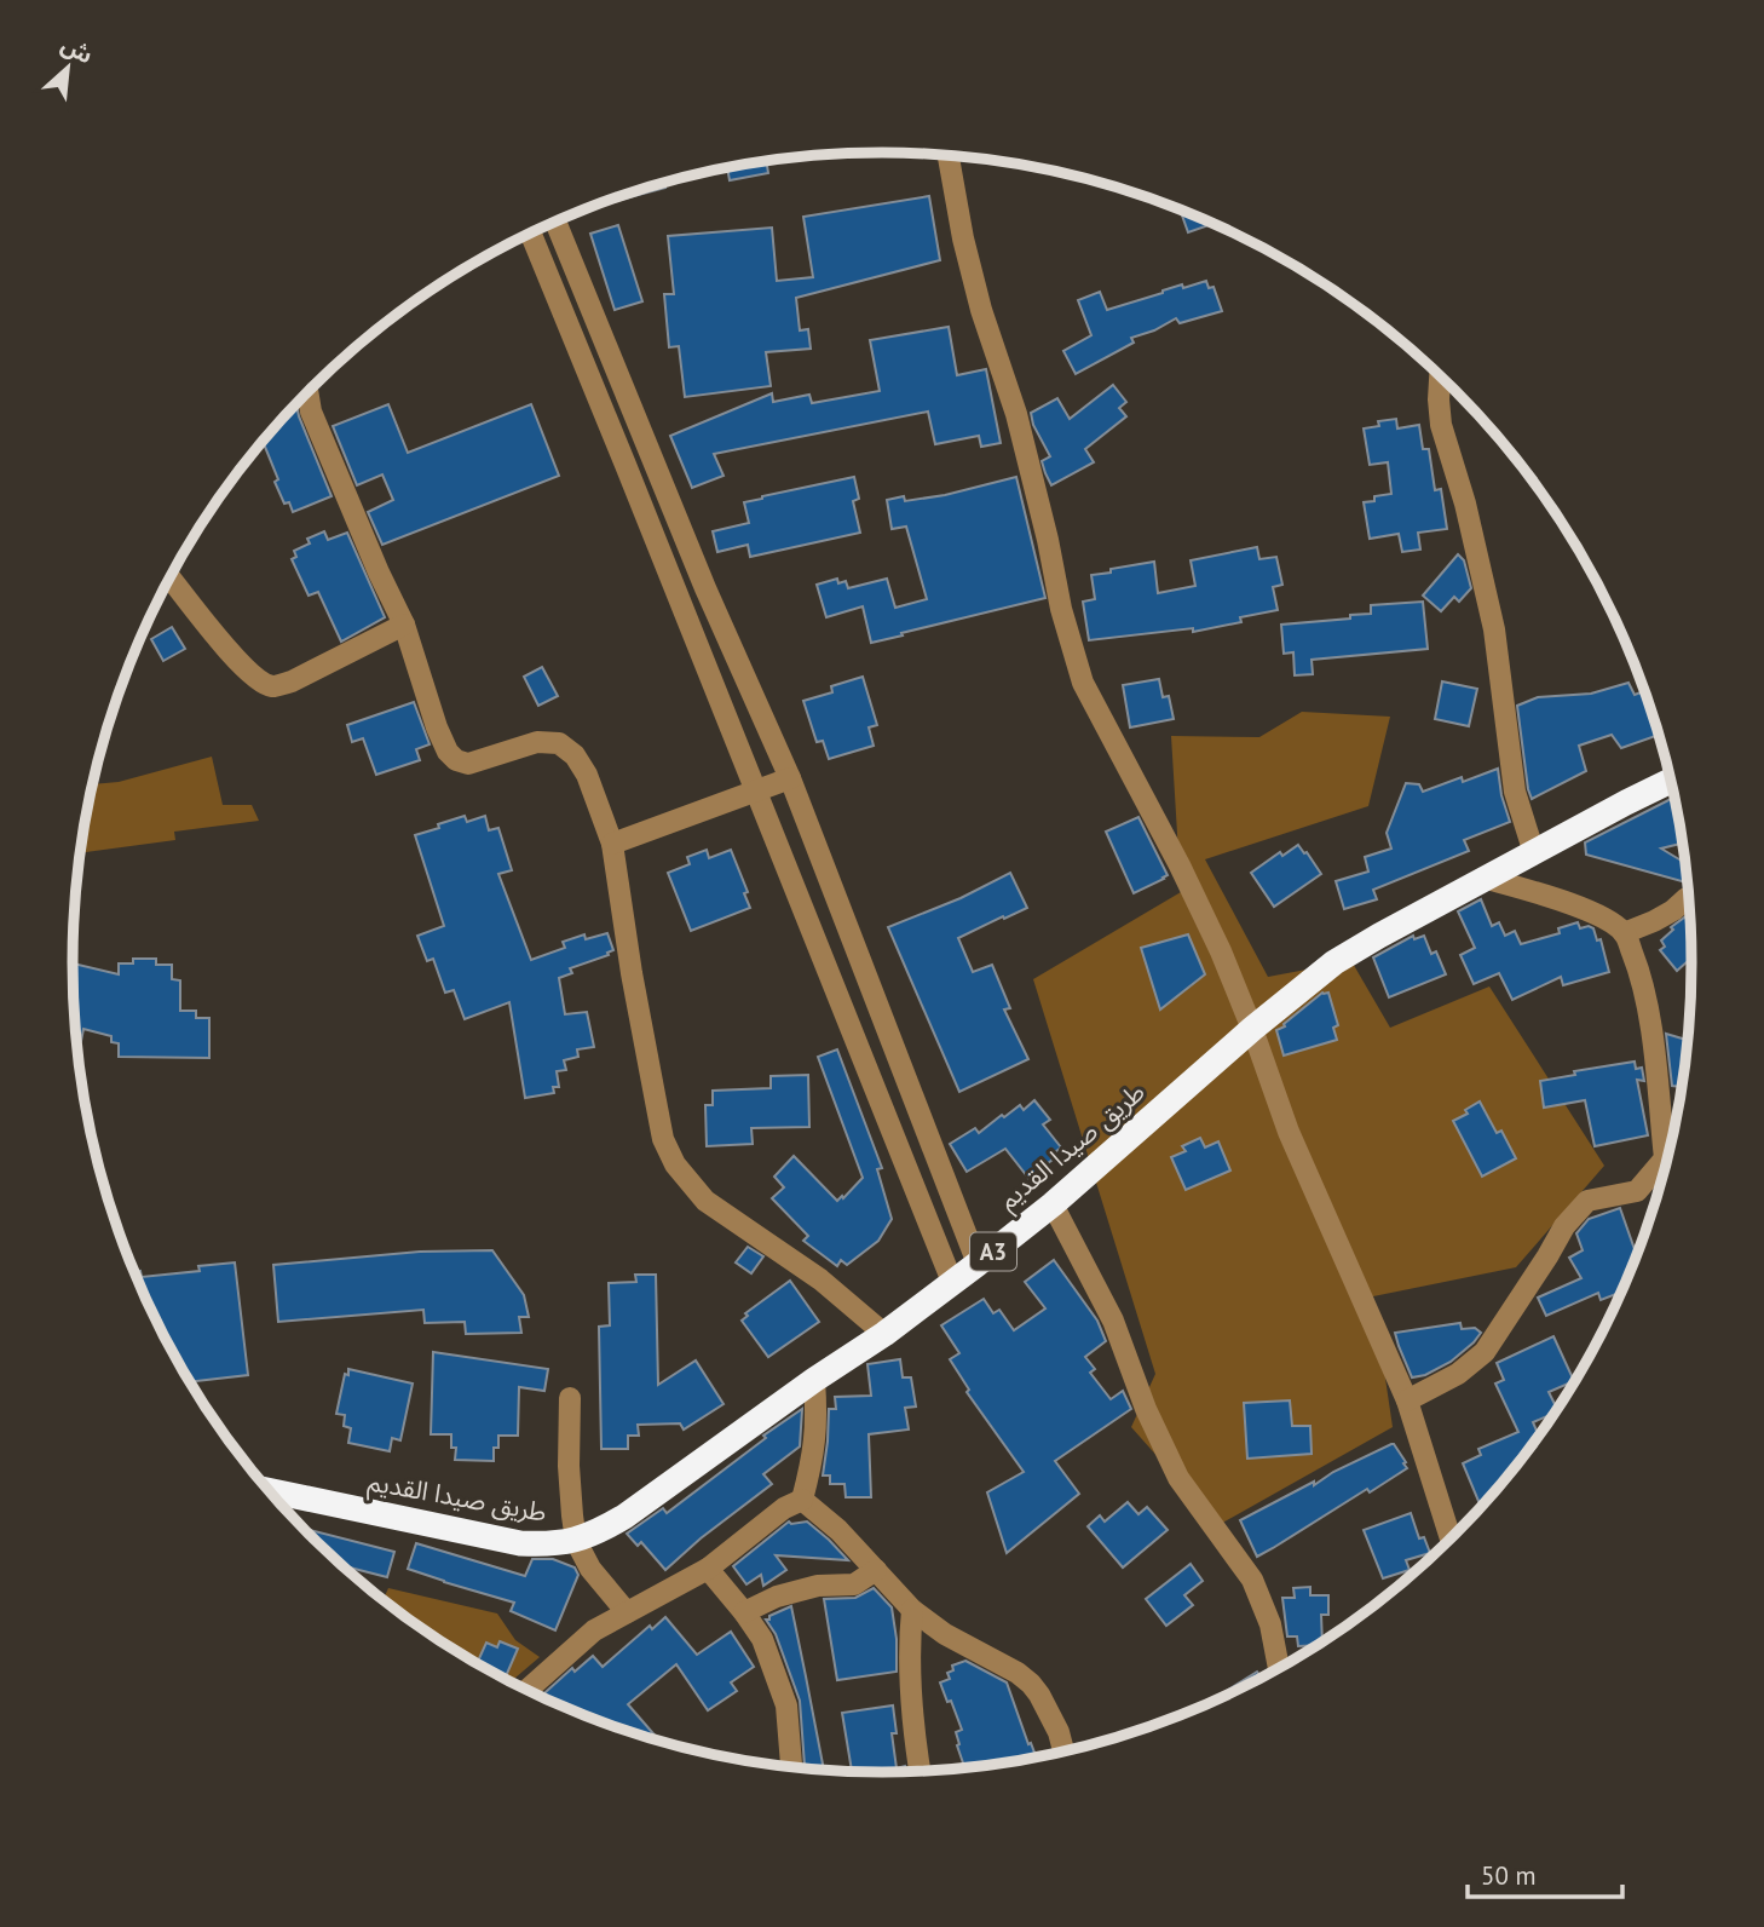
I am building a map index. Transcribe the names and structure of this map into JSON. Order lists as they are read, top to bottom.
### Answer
{
  "streets": {
    "highway": ["طريق صيدا القديم", "A3"]
  },
  "scale_bar": "50 m",
  "north": "top right"
}
